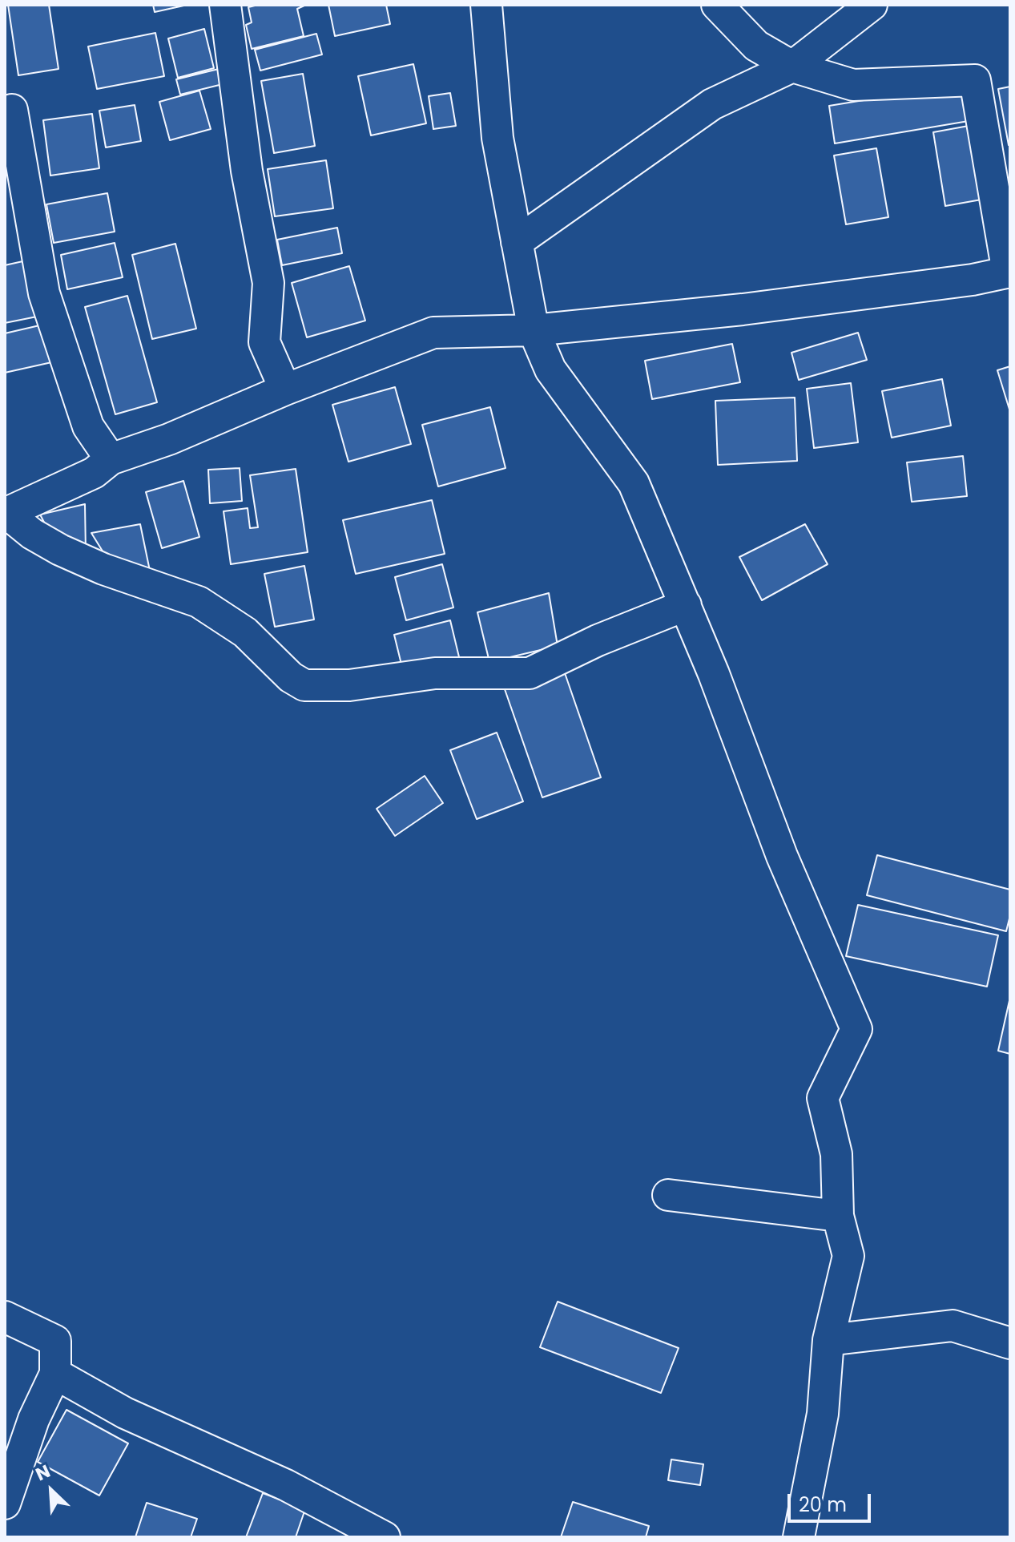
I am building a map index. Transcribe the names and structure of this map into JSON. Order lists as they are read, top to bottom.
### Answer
{
  "scale_bar": "20 m",
  "north": "top left"
}
